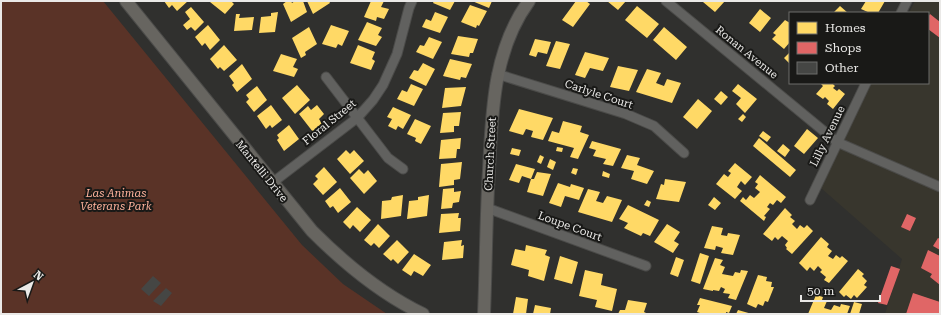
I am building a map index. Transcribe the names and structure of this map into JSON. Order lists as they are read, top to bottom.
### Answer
{
  "streets": {
    "street": [
      "Ronan Avenue",
      "Carlyle Court",
      "Floral Street",
      "Lilly Avenue",
      "Church Street",
      "Mantelli Drive",
      "Loupe Court"
    ]
  },
  "crossings": [
    ["Ronan Avenue", "Lilly Avenue"],
    ["Carlyle Court", "Church Street"],
    ["Floral Street", "Mantelli Drive"],
    ["Church Street", "Loupe Court"]
  ],
  "parks": ["Las Animas Veterans Park"],
  "legend": ["Homes", "Shops", "Other"],
  "scale_bar": "50 m",
  "north": "top right"
}
